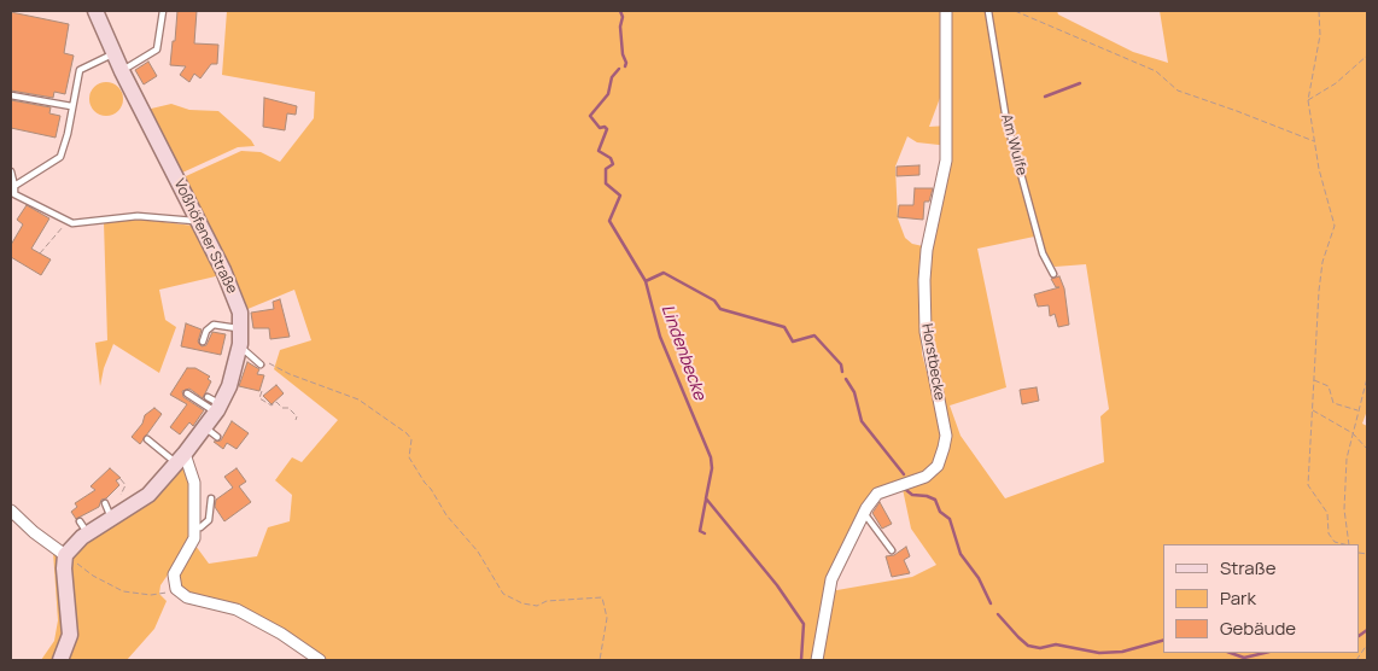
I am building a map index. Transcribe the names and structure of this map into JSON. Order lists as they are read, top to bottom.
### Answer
{
  "streets": {
    "street": ["Voßhöfener Straße", "Horstbecke"],
    "lane": ["Am Wulfe"]
  },
  "water": ["Lindenbecke"],
  "legend": ["Straße", "Park", "Gebäude"]
}
